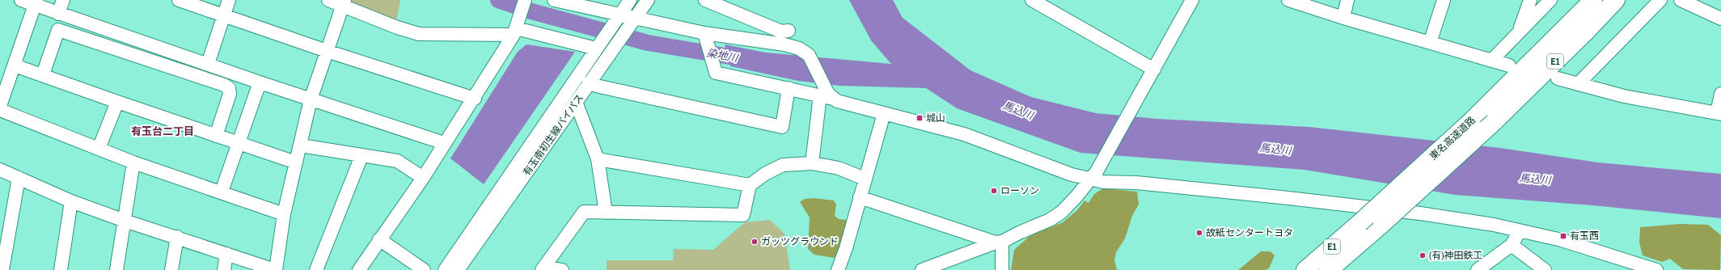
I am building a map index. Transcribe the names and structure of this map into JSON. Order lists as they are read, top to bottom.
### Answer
{
  "streets": {
    "highway": ["E1", "東名高速道路"],
    "street": ["有玉南初生線バイパス"]
  },
  "districts": ["有玉台二丁目"],
  "water": ["染地川", "馬込川"],
  "places": {
    "transit": ["城山", "有玉西"],
    "other": [
      "ローソン",
      "故紙センタートヨタ",
      "ガッツグラウンド",
      "(有)神田鉄工"
    ]
  }
}
